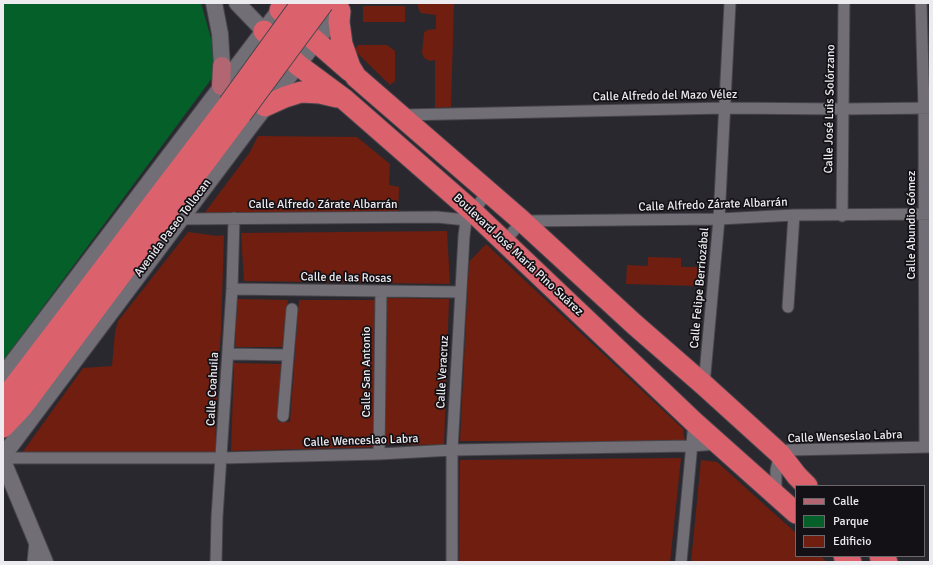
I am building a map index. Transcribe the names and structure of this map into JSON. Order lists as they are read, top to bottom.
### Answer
{
  "streets": {
    "highway": ["Boulevard José María Pino Suárez"],
    "main road": ["Avenida Paseo Tollocan"],
    "street": [
      "Calle Alfredo del Mazo Vélez",
      "Calle José Luis Solórzano",
      "Calle Alfredo Zárate Albarrán",
      "Calle Abundio Gómez",
      "Calle de las Rosas",
      "Calle Felipe Berriozábal",
      "Calle San Antonio",
      "Calle Veracruz",
      "Calle Coahuila",
      "Calle Wenseslao Labra",
      "Calle Wenceslao Labra"
    ]
  },
  "crossings": [
    ["Calle Alfredo del Mazo Vélez", "Calle José Luis Solórzano"],
    ["Calle Alfredo del Mazo Vélez", "Calle Abundio Gómez"],
    ["Calle Alfredo del Mazo Vélez", "Calle Felipe Berriozábal"],
    ["Calle José Luis Solórzano", "Calle Alfredo Zárate Albarrán"],
    ["Calle Alfredo Zárate Albarrán", "Calle Abundio Gómez"],
    ["Calle Alfredo Zárate Albarrán", "Avenida Paseo Tollocan"],
    ["Calle Alfredo Zárate Albarrán", "Boulevard José María Pino Suárez"],
    ["Calle Alfredo Zárate Albarrán", "Calle Felipe Berriozábal"],
    ["Calle Alfredo Zárate Albarrán", "Calle Veracruz"],
    ["Calle Alfredo Zárate Albarrán", "Calle Coahuila"],
    ["Calle Abundio Gómez", "Calle Wenseslao Labra"],
    ["Avenida Paseo Tollocan", "Boulevard José María Pino Suárez"],
    ["Avenida Paseo Tollocan", "Calle Wenceslao Labra"],
    ["Boulevard José María Pino Suárez", "Calle Veracruz"],
    ["Boulevard José María Pino Suárez", "Calle Wenseslao Labra"],
    ["Boulevard José María Pino Suárez", "Calle Wenceslao Labra"],
    ["Calle de las Rosas", "Calle San Antonio"],
    ["Calle de las Rosas", "Calle Veracruz"],
    ["Calle de las Rosas", "Calle Coahuila"],
    ["Calle San Antonio", "Calle Wenceslao Labra"],
    ["Calle Veracruz", "Calle Wenceslao Labra"],
    ["Calle Coahuila", "Calle Wenceslao Labra"]
  ],
  "legend": ["Calle", "Parque", "Edificio"]
}
